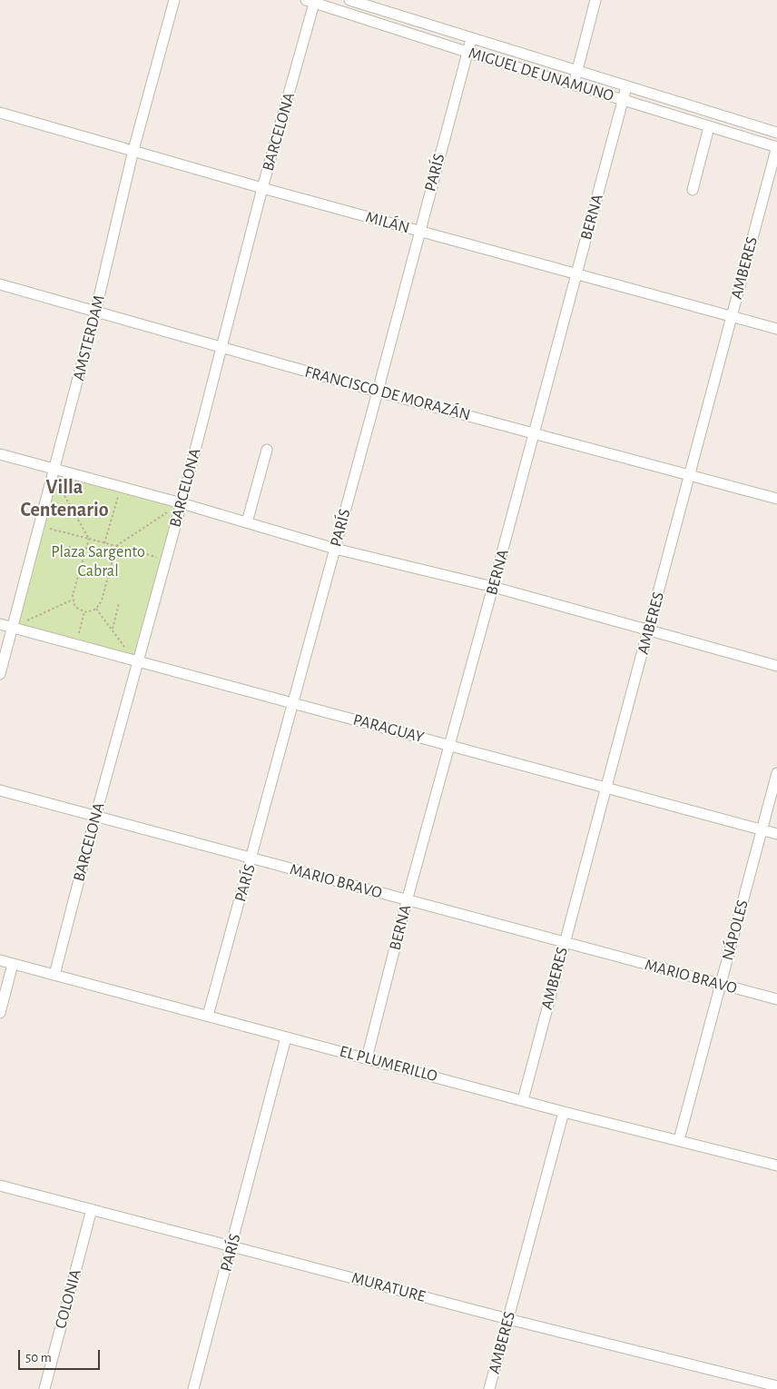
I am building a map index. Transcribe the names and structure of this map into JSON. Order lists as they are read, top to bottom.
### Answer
{
  "streets": {
    "street": [
      "MIGUEL DE UNAMUNO",
      "BARCELONA",
      "PARÍS",
      "BERNA",
      "MILÁN",
      "AMBERES",
      "AMSTERDAM",
      "FRANCISCO DE MORAZÁN",
      "PARAGUAY",
      "MARIO BRAVO",
      "NÁPOLES",
      "EL PLUMERILLO",
      "MURATURE",
      "COLONIA"
    ]
  },
  "crossings": [
    ["MIGUEL DE UNAMUNO", "BARCELONA"],
    ["MIGUEL DE UNAMUNO", "PARÍS"],
    ["MIGUEL DE UNAMUNO", "BERNA"],
    ["MIGUEL DE UNAMUNO", "AMBERES"],
    ["BARCELONA", "MILÁN"],
    ["BARCELONA", "FRANCISCO DE MORAZÁN"],
    ["BARCELONA", "PARAGUAY"],
    ["BARCELONA", "MARIO BRAVO"],
    ["BARCELONA", "EL PLUMERILLO"],
    ["PARÍS", "MILÁN"],
    ["PARÍS", "FRANCISCO DE MORAZÁN"],
    ["PARÍS", "PARAGUAY"],
    ["PARÍS", "MARIO BRAVO"],
    ["PARÍS", "EL PLUMERILLO"],
    ["PARÍS", "MURATURE"],
    ["BERNA", "MILÁN"],
    ["BERNA", "FRANCISCO DE MORAZÁN"],
    ["BERNA", "PARAGUAY"],
    ["BERNA", "MARIO BRAVO"],
    ["BERNA", "EL PLUMERILLO"],
    ["MILÁN", "AMBERES"],
    ["MILÁN", "AMSTERDAM"],
    ["AMBERES", "FRANCISCO DE MORAZÁN"],
    ["AMBERES", "PARAGUAY"],
    ["AMBERES", "MARIO BRAVO"],
    ["AMBERES", "EL PLUMERILLO"],
    ["AMBERES", "MURATURE"],
    ["AMSTERDAM", "FRANCISCO DE MORAZÁN"],
    ["AMSTERDAM", "PARAGUAY"],
    ["PARAGUAY", "NÁPOLES"],
    ["MARIO BRAVO", "NÁPOLES"],
    ["NÁPOLES", "EL PLUMERILLO"],
    ["MURATURE", "COLONIA"]
  ],
  "districts": ["Villa Centenario"],
  "parks": ["Plaza Sargento Cabral"],
  "scale_bar": "50 m"
}
